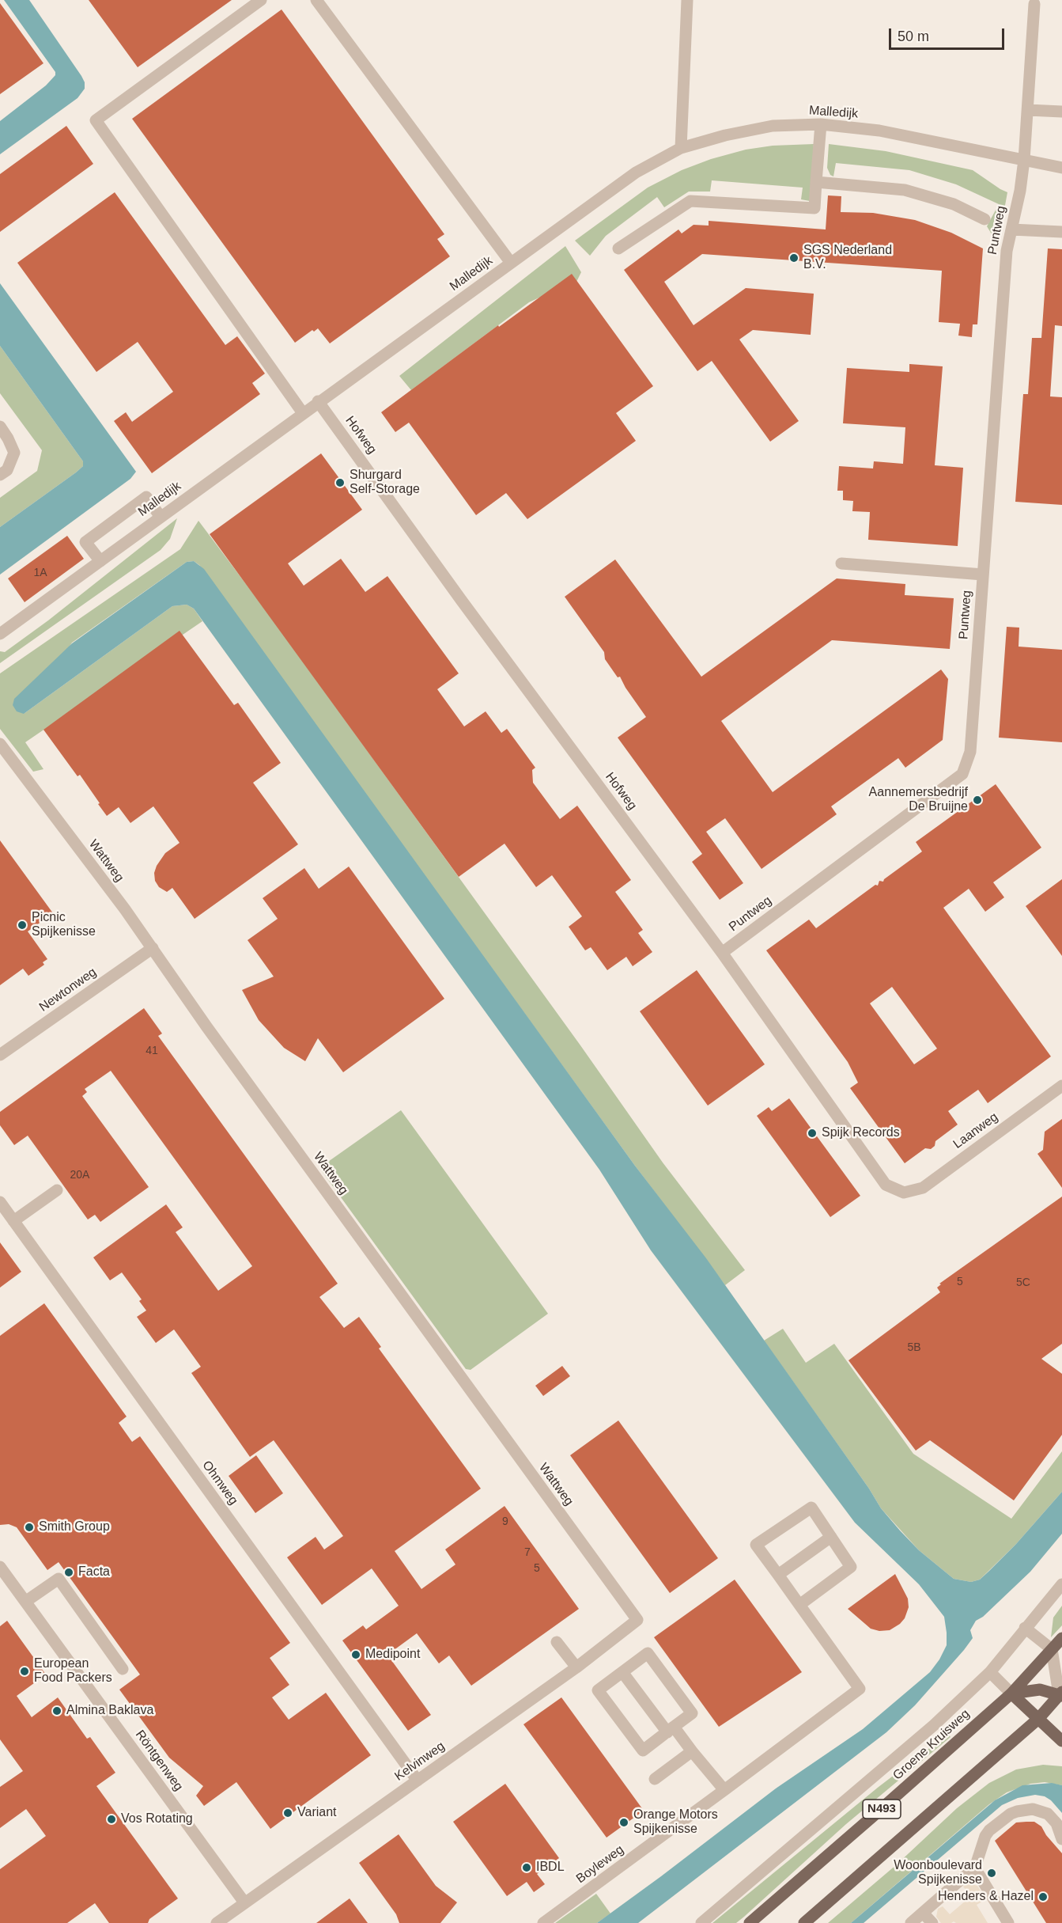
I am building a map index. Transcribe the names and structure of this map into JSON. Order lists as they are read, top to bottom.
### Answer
{
  "streets": {
    "main road": ["Groene Kruisweg", "N493"],
    "street": [
      "Malledijk",
      "Puntweg",
      "Hofweg",
      "Wattweg",
      "Newtonweg",
      "Laanweg",
      "Ohmweg",
      "Röntgenweg",
      "Kelvinweg",
      "Boyleweg"
    ]
  },
  "crossings": [
    ["Malledijk", "Puntweg"],
    ["Malledijk", "Hofweg"],
    ["Puntweg", "Hofweg"],
    ["Hofweg", "Laanweg"],
    ["Wattweg", "Newtonweg"],
    ["Wattweg", "Kelvinweg"],
    ["Ohmweg", "Kelvinweg"],
    ["Röntgenweg", "Kelvinweg"]
  ],
  "places": [
    "SGS Nederland B.V.",
    "Shurgard Self-Storage",
    "Aannemersbedrijf De Bruijne",
    "Picnic Spijkenisse",
    "Spijk Records",
    "Smith Group",
    "Facta",
    "Medipoint",
    "European Food Packers",
    "Almina Baklava",
    "Variant",
    "Vos Rotating",
    "Orange Motors Spijkenisse",
    "IBDL",
    "Woonboulevard Spijkenisse",
    "Henders & Hazel"
  ],
  "house_numbers": [
    "1A",
    "41",
    "20A",
    "5",
    "5C",
    "5B",
    "9",
    "7",
    "5"
  ],
  "scale_bar": "50 m"
}
